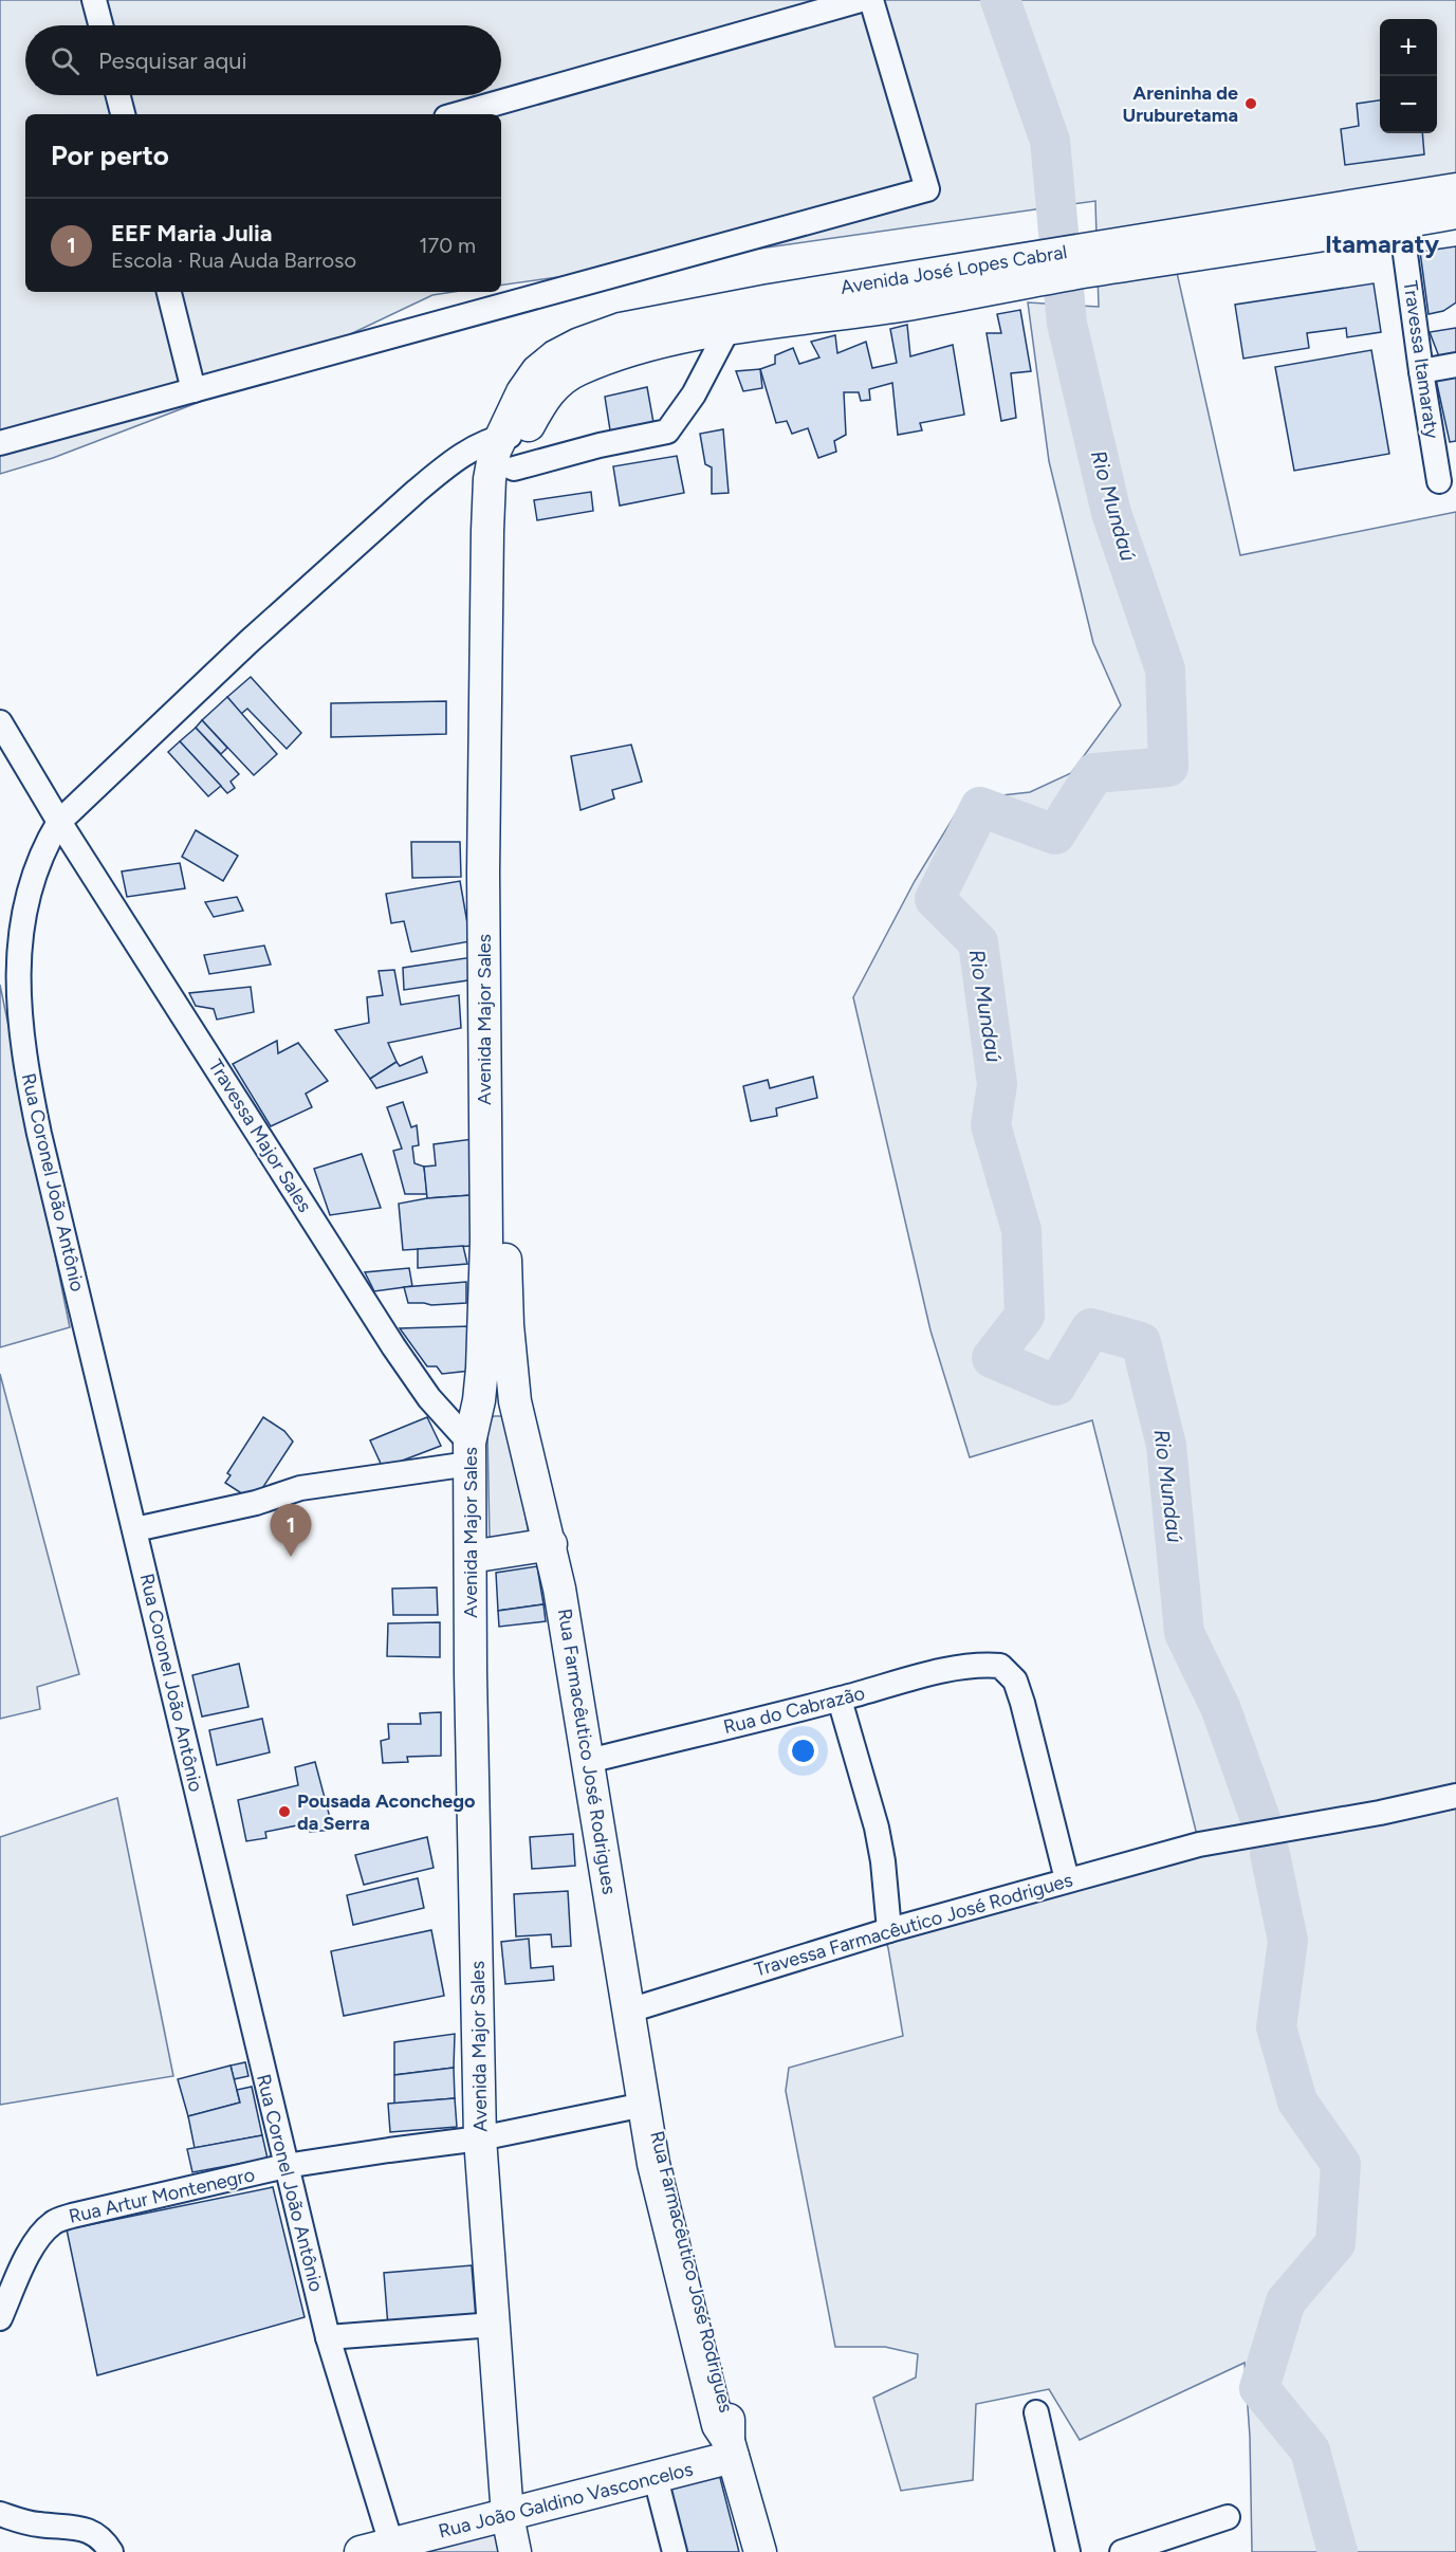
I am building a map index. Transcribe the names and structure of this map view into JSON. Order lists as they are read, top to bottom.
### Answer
{
  "streets": {
    "main road": [
      "Avenida José Lopes Cabral",
      "Avenida Major Sales",
      "Rua Farmacêutico José Rodrigues",
      "Rua João Galdino Vasconcelos"
    ],
    "street": [
      "Travessa Itamaraty",
      "Travessa Major Sales",
      "Rua Coronel João Antônio",
      "Rua do Cabrazão",
      "Travessa Farmacêutico José Rodrigues",
      "Rua Artur Montenegro"
    ]
  },
  "crossings": [
    ["Avenida José Lopes Cabral", "Travessa Itamaraty"],
    ["Avenida José Lopes Cabral", "Avenida Major Sales"],
    ["Avenida José Lopes Cabral", "Rua Coronel João Antônio"],
    ["Avenida Major Sales", "Travessa Major Sales"],
    ["Avenida Major Sales", "Rua Coronel João Antônio"],
    ["Avenida Major Sales", "Rua Farmacêutico José Rodrigues"],
    ["Avenida Major Sales", "Rua Artur Montenegro"],
    ["Avenida Major Sales", "Rua João Galdino Vasconcelos"],
    ["Travessa Major Sales", "Rua Coronel João Antônio"],
    ["Rua Coronel João Antônio", "Rua Artur Montenegro"],
    ["Rua Coronel João Antônio", "Rua João Galdino Vasconcelos"],
    ["Rua do Cabrazão", "Rua Farmacêutico José Rodrigues"],
    ["Rua do Cabrazão", "Travessa Farmacêutico José Rodrigues"],
    ["Rua Farmacêutico José Rodrigues", "Travessa Farmacêutico José Rodrigues"],
    ["Rua Farmacêutico José Rodrigues", "Rua Artur Montenegro"],
    ["Rua Farmacêutico José Rodrigues", "Rua João Galdino Vasconcelos"]
  ],
  "districts": ["Itamaraty"],
  "water": ["Rio Mundaú"],
  "places": ["Areninha de Uruburetama", "Pousada Aconchego da Serra"],
  "page": {
    "map_buttons": ["+", "−"],
    "search": "Pesquisar aqui",
    "heading": "Por perto",
    "list": [
      {
        "mark": "1",
        "name": "EEF Maria Julia",
        "note": "Escola · Rua Auda Barroso",
        "value": "170 m"
      }
    ],
    "pins": "1"
  }
}
